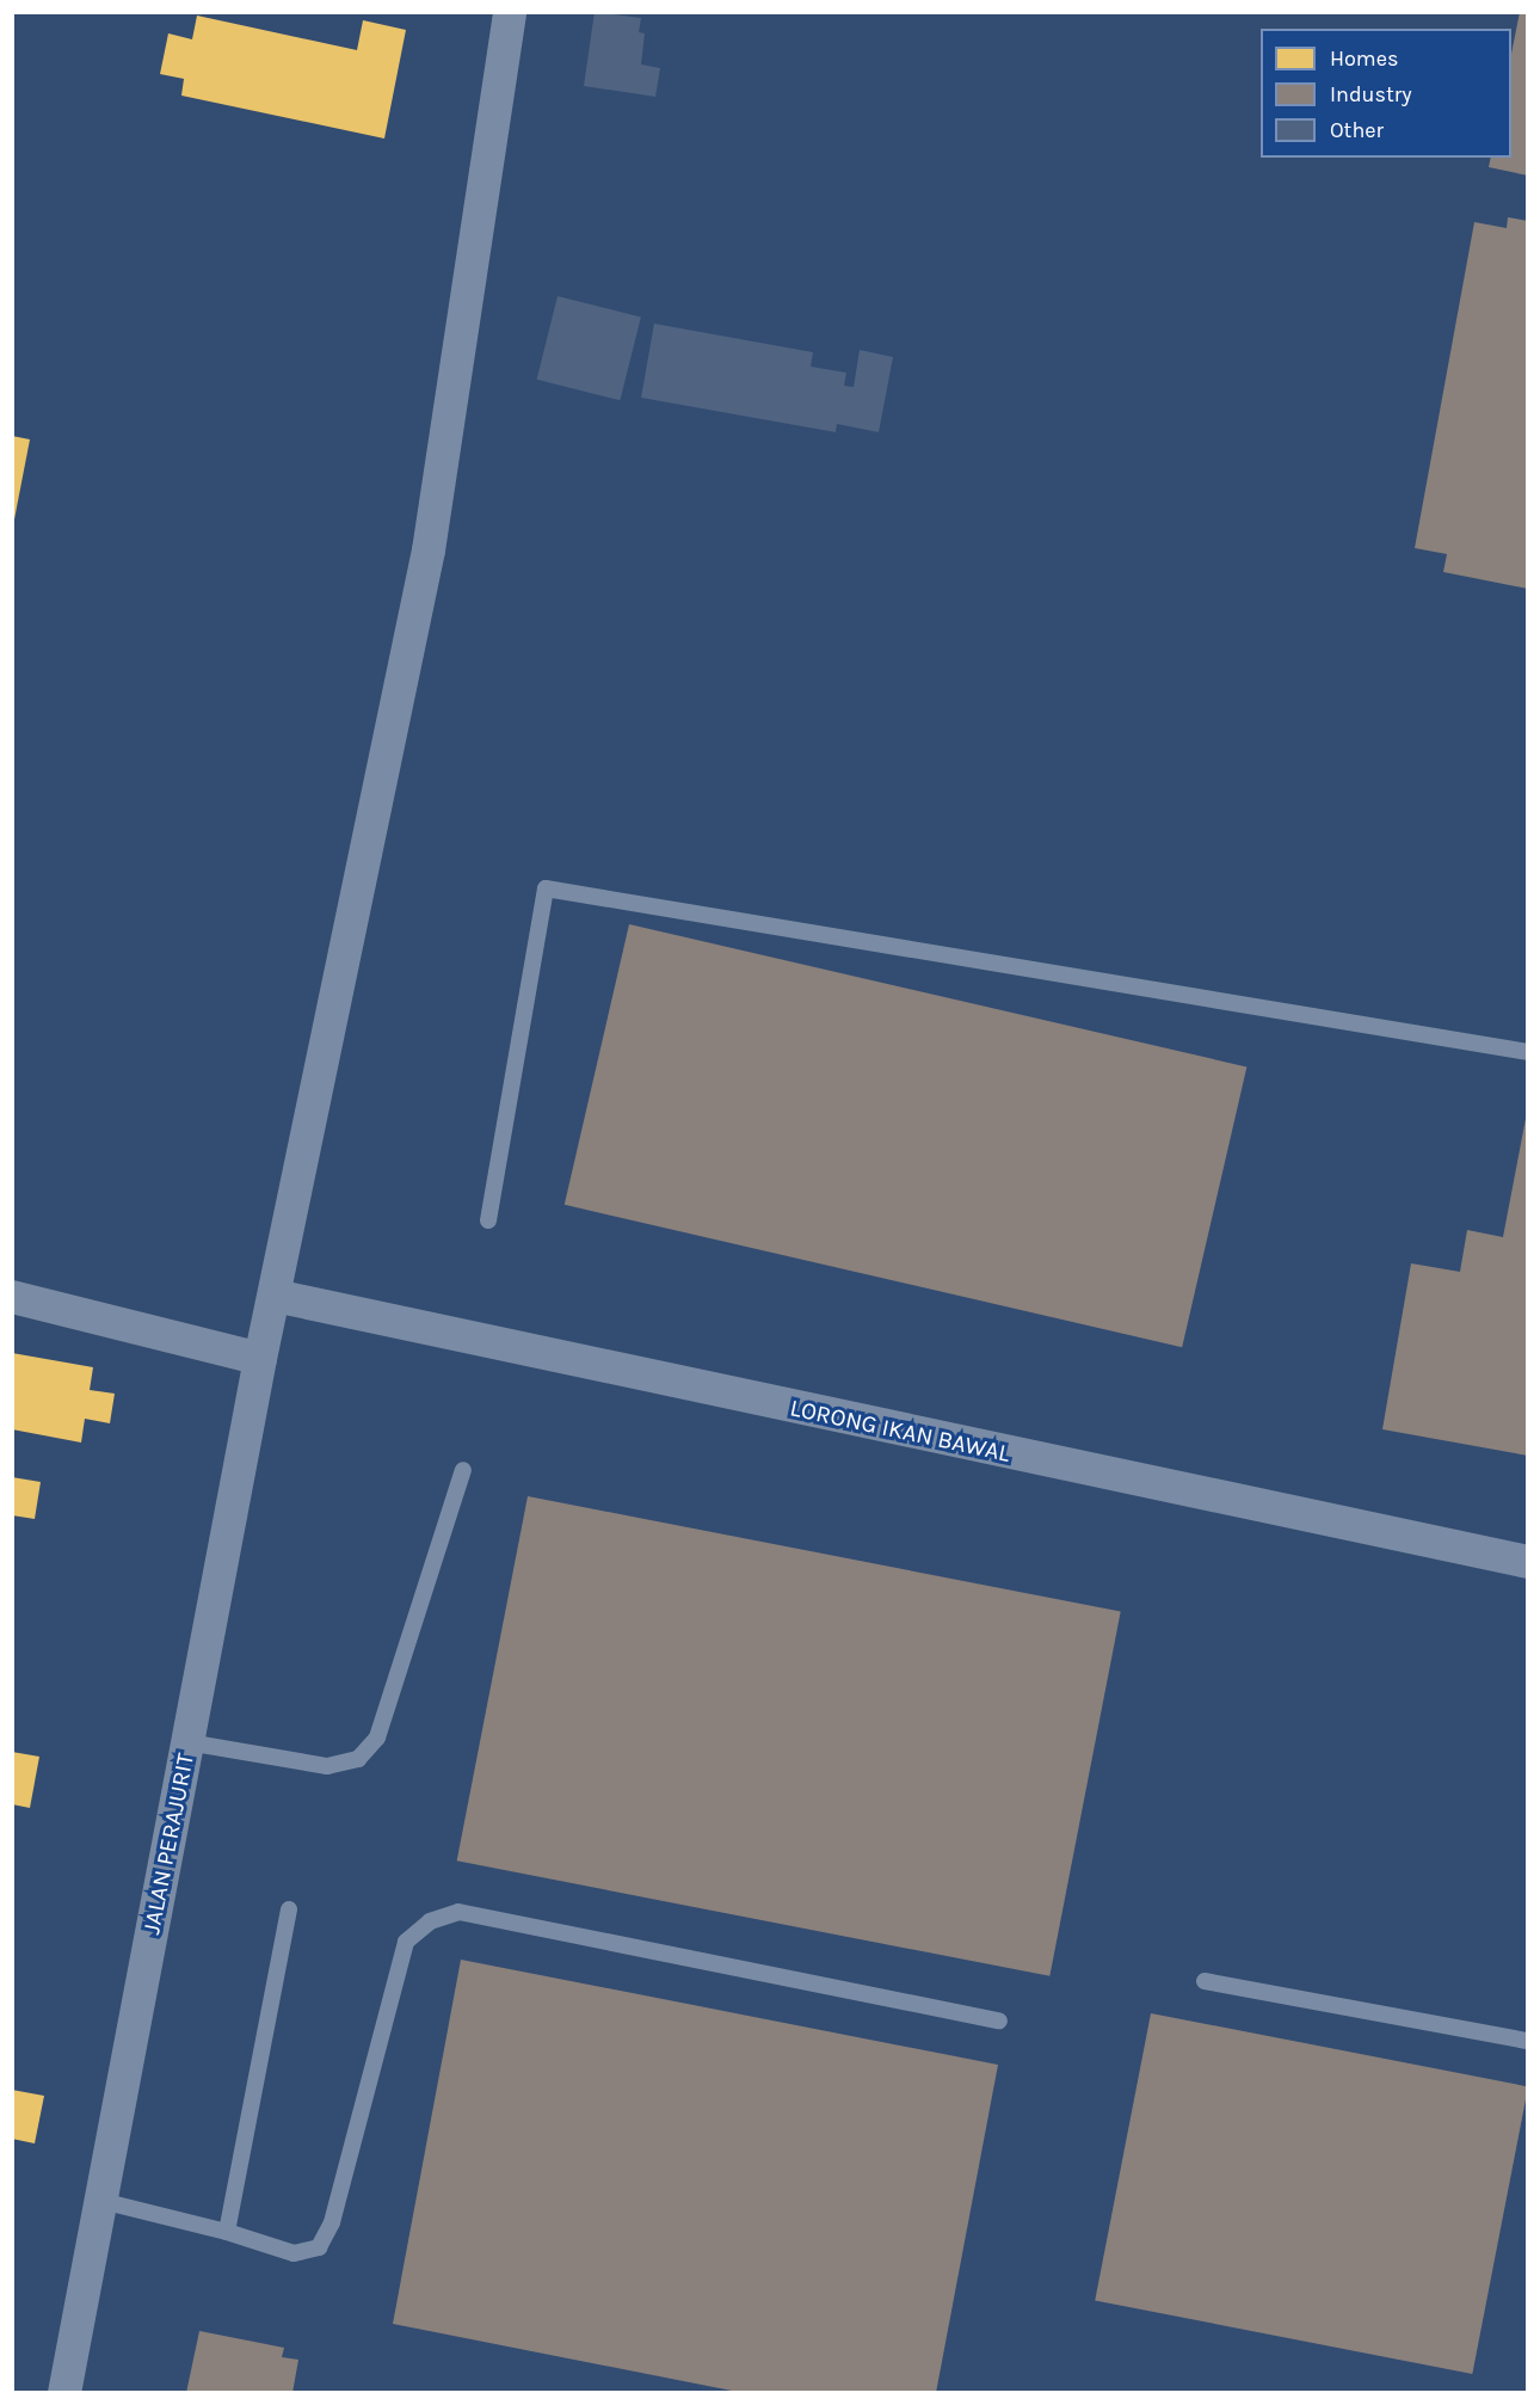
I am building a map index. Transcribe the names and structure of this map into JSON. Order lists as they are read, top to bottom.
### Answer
{
  "streets": {
    "street": ["LORONG IKAN BAWAL", "JALAN PERAJURIT"]
  },
  "crossings": [
    ["LORONG IKAN BAWAL", "JALAN PERAJURIT"]
  ],
  "legend": ["Homes", "Industry", "Other"]
}
